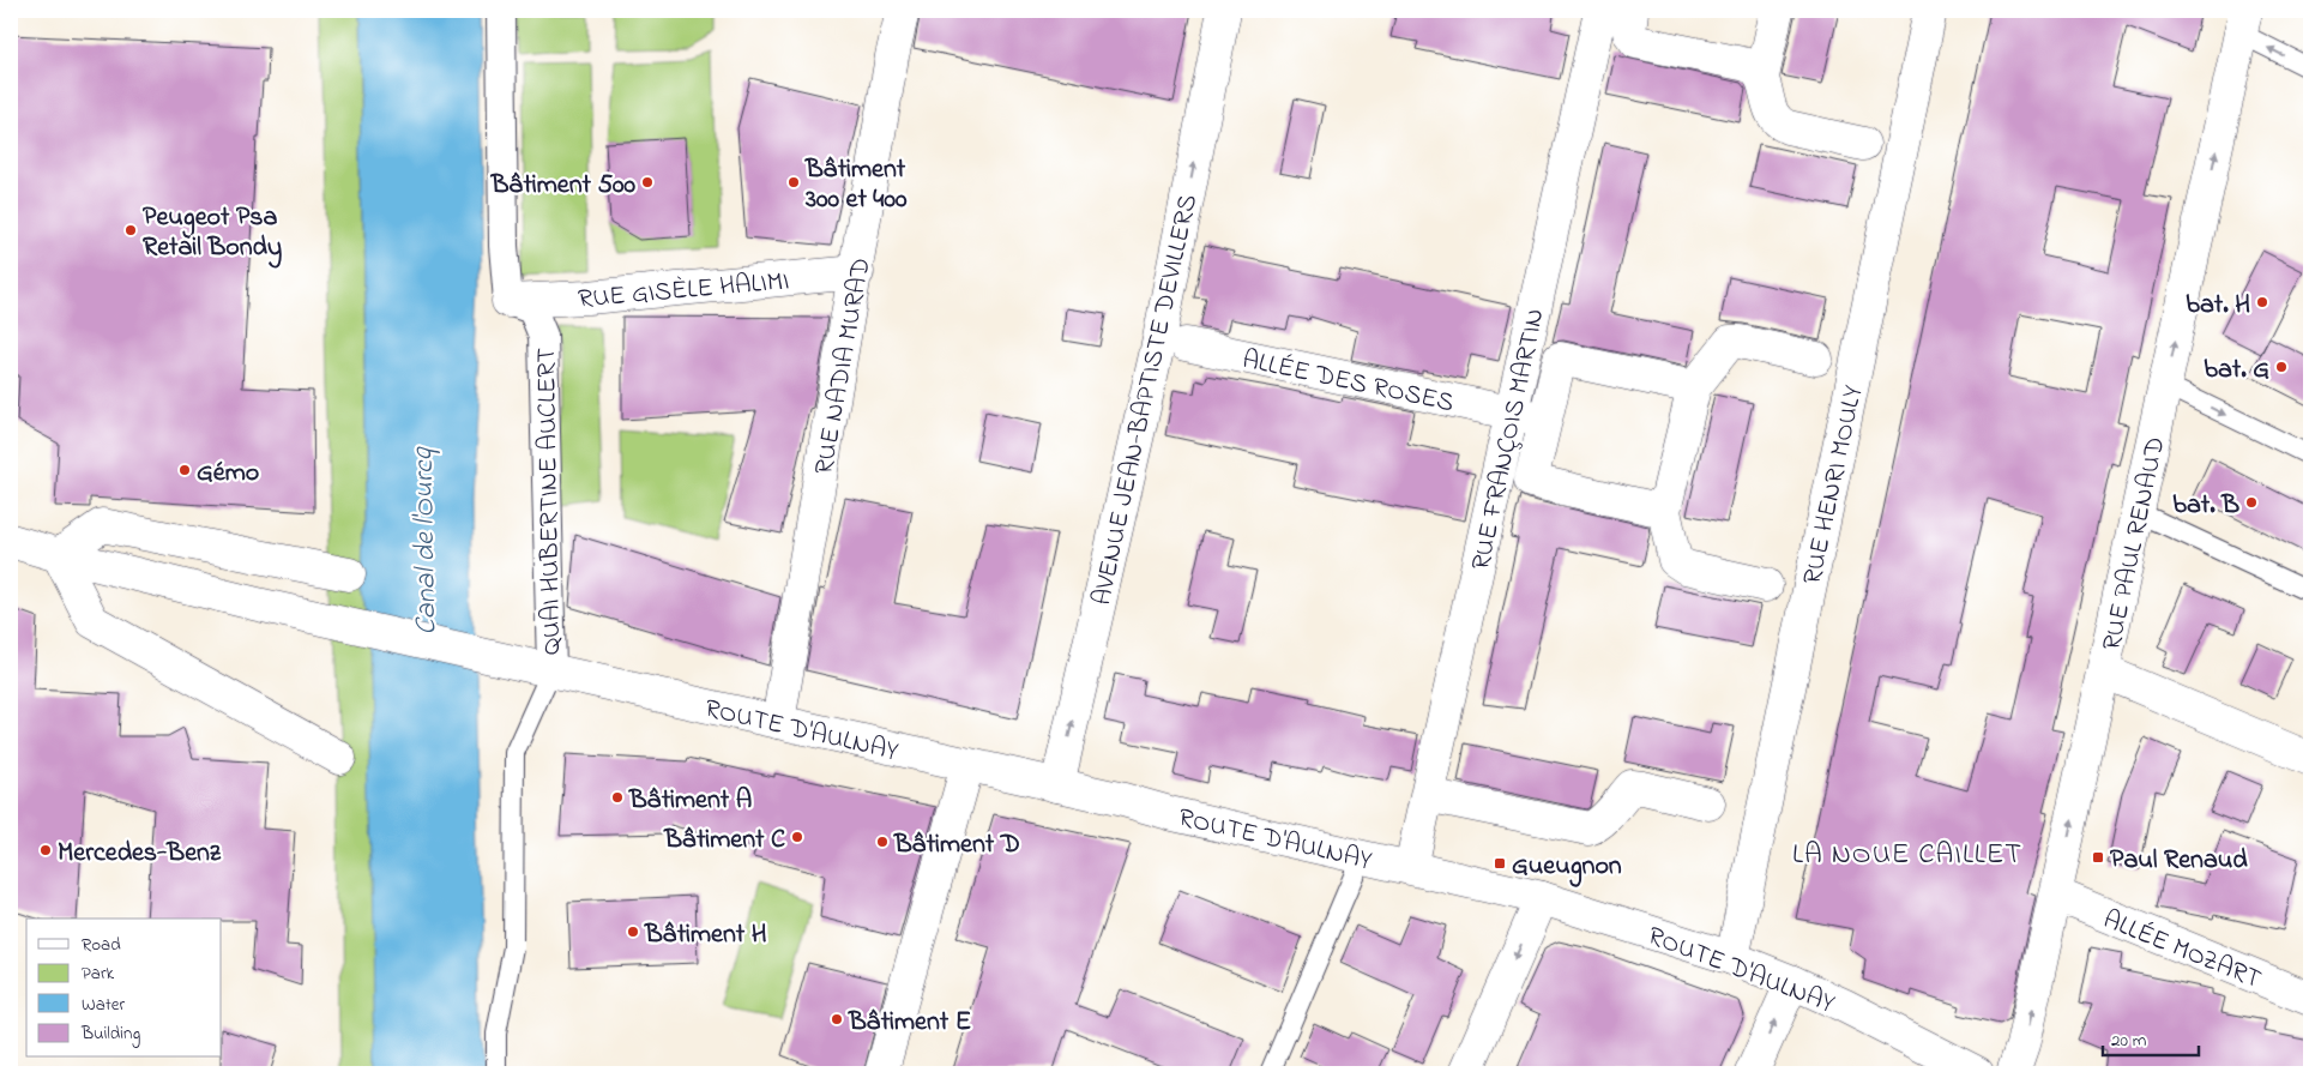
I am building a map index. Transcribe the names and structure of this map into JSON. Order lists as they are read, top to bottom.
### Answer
{
  "streets": {
    "street": [
      "RUE GISÈLE HALIMI",
      "RUE NADIA MURAD",
      "ALLÉE DES ROSES",
      "AVENUE JEAN-BAPTISTE DEVILLERS",
      "RUE FRANÇOIS MARTIN",
      "RUE HENRI MOULY",
      "QUAI HUBERTINE AUCLERT",
      "RUE PAUL RENAUD",
      "ROUTE D'AULNAY",
      "ALLÉE MOZART"
    ]
  },
  "crossings": [
    ["RUE GISÈLE HALIMI", "RUE NADIA MURAD"],
    ["RUE GISÈLE HALIMI", "QUAI HUBERTINE AUCLERT"],
    ["RUE NADIA MURAD", "ROUTE D'AULNAY"],
    ["ALLÉE DES ROSES", "RUE FRANÇOIS MARTIN"],
    ["AVENUE JEAN-BAPTISTE DEVILLERS", "ROUTE D'AULNAY"],
    ["RUE FRANÇOIS MARTIN", "ROUTE D'AULNAY"],
    ["RUE HENRI MOULY", "ROUTE D'AULNAY"],
    ["QUAI HUBERTINE AUCLERT", "ROUTE D'AULNAY"],
    ["RUE PAUL RENAUD", "ALLÉE MOZART"]
  ],
  "one_way": ["AVENUE JEAN-BAPTISTE DEVILLERS", "RUE PAUL RENAUD"],
  "districts": ["LA NOUE CAILLET"],
  "water": ["Canal de l'Ourcq"],
  "places": {
    "other": [
      "Bâtiment 500",
      "Bâtiment 300 et 400",
      "Peugeot Psa Retail Bondy",
      "bat. H",
      "bat. G",
      "Gémo",
      "bat. B",
      "Bâtiment A",
      "Bâtiment C",
      "Bâtiment D",
      "Mercedes-Benz",
      "Bâtiment H",
      "Bâtiment E"
    ],
    "transit": ["Paul Renaud", "Gueugnon"]
  },
  "legend": [
    "Road",
    "Park",
    "Water",
    "Building"
  ],
  "scale_bar": "20 m"
}
